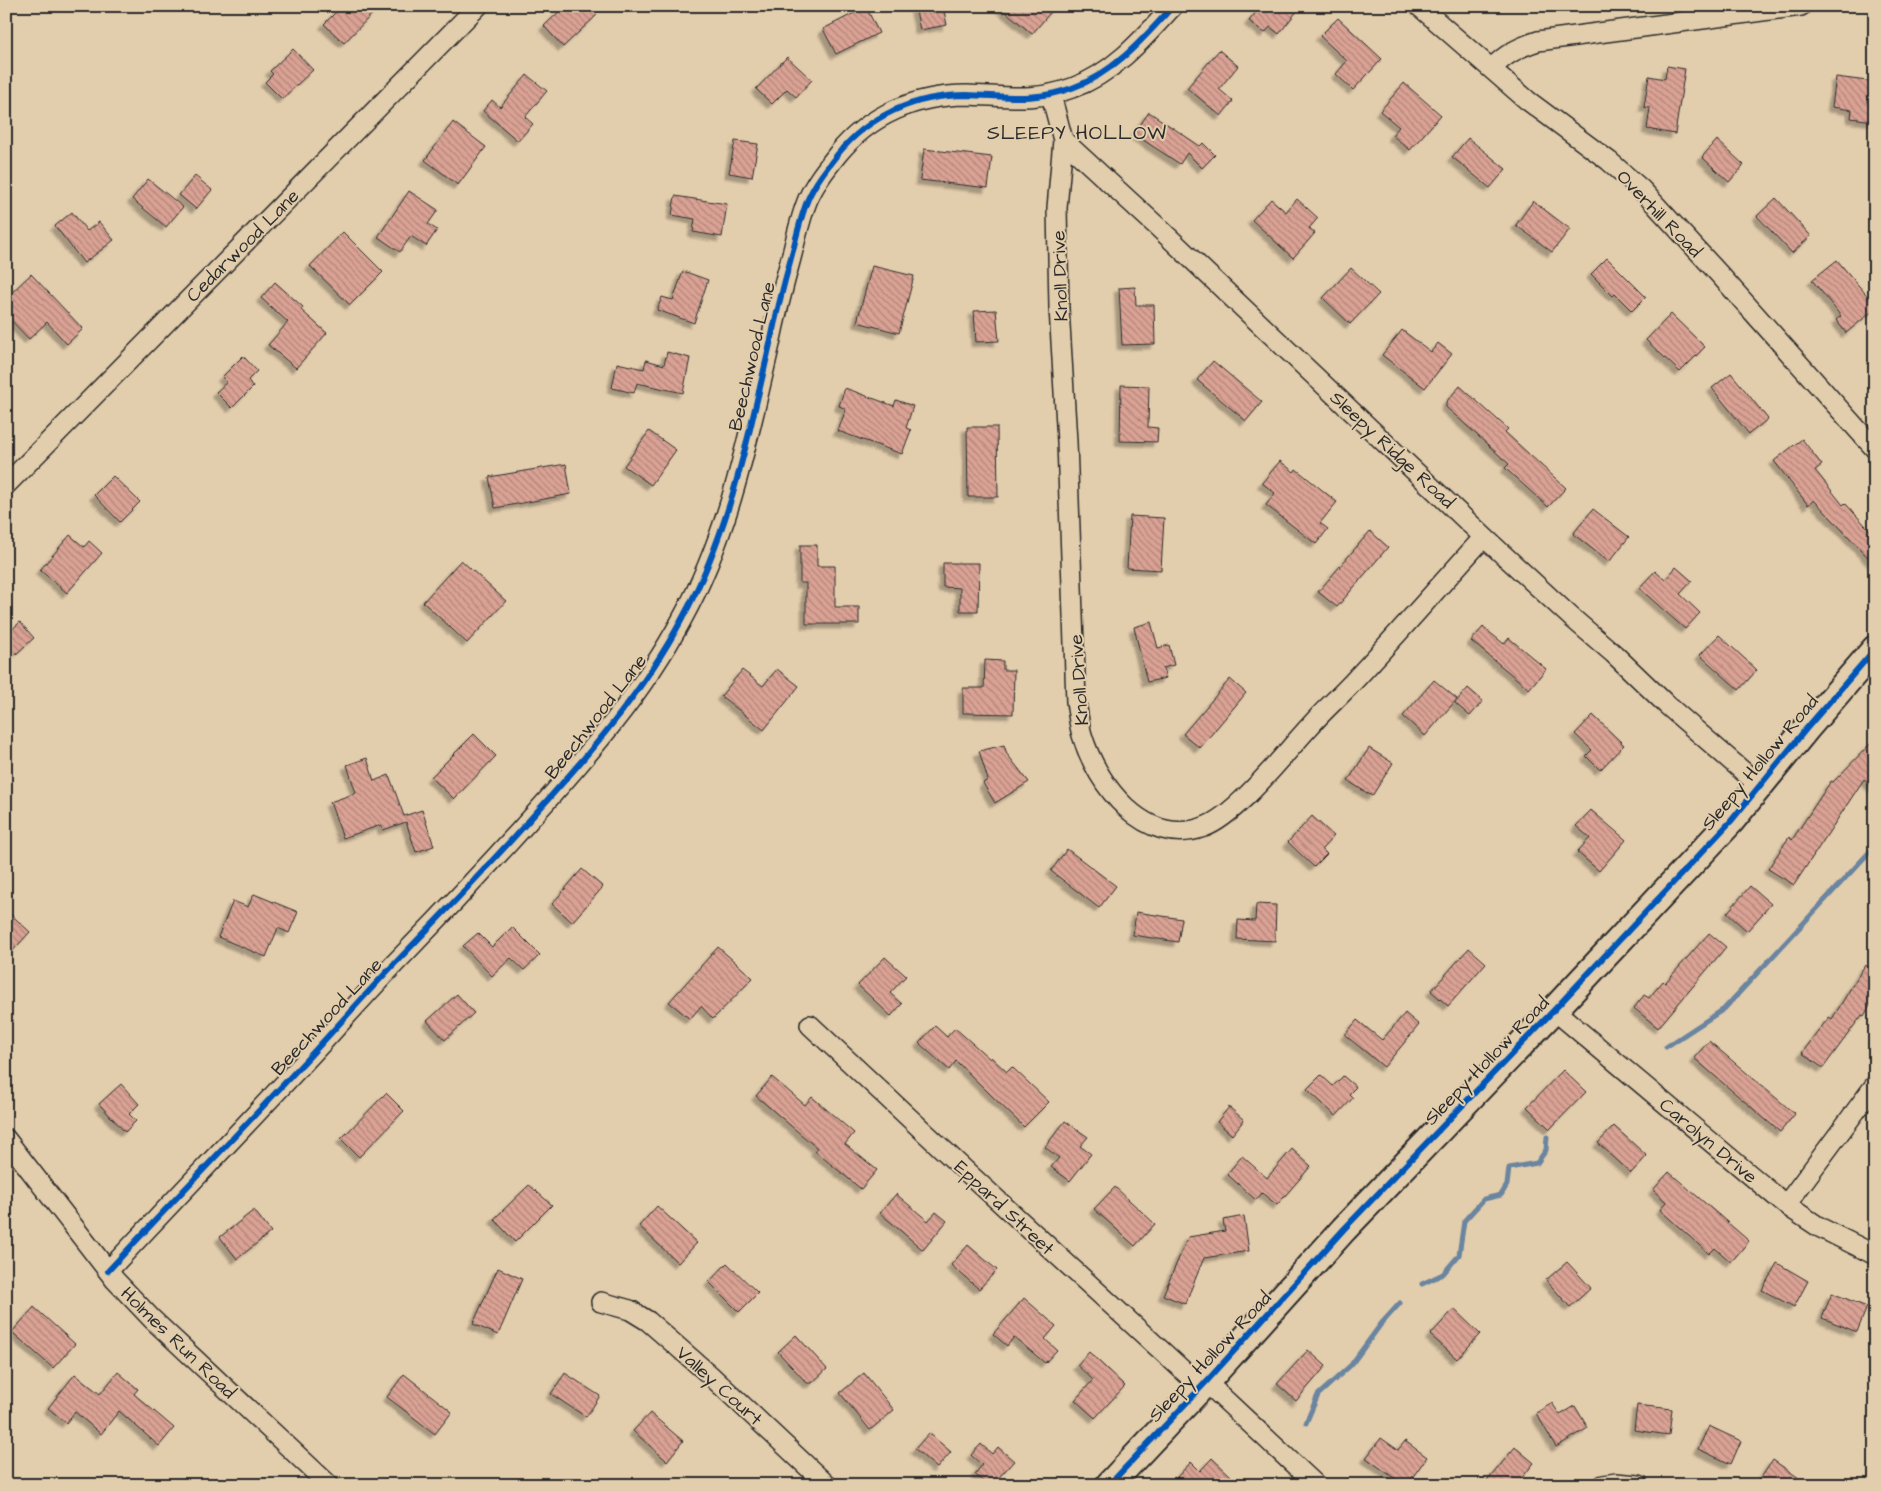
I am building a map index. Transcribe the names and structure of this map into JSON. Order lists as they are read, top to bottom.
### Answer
{
  "streets": {
    "main road": ["Sleepy Hollow Road"],
    "street": [
      "Overhill Road",
      "Cedarwood Lane",
      "Knoll Drive",
      "Beechwood Lane",
      "Sleepy Ridge Road",
      "Carolyn Drive",
      "Eppard Street",
      "Holmes Run Road",
      "Valley Court"
    ]
  },
  "crossings": [
    ["Knoll Drive", "Sleepy Ridge Road"],
    ["Beechwood Lane", "Holmes Run Road"],
    ["Sleepy Ridge Road", "Sleepy Hollow Road"],
    ["Sleepy Hollow Road", "Carolyn Drive"],
    ["Sleepy Hollow Road", "Eppard Street"]
  ],
  "districts": ["SLEEPY HOLLOW"]
}
